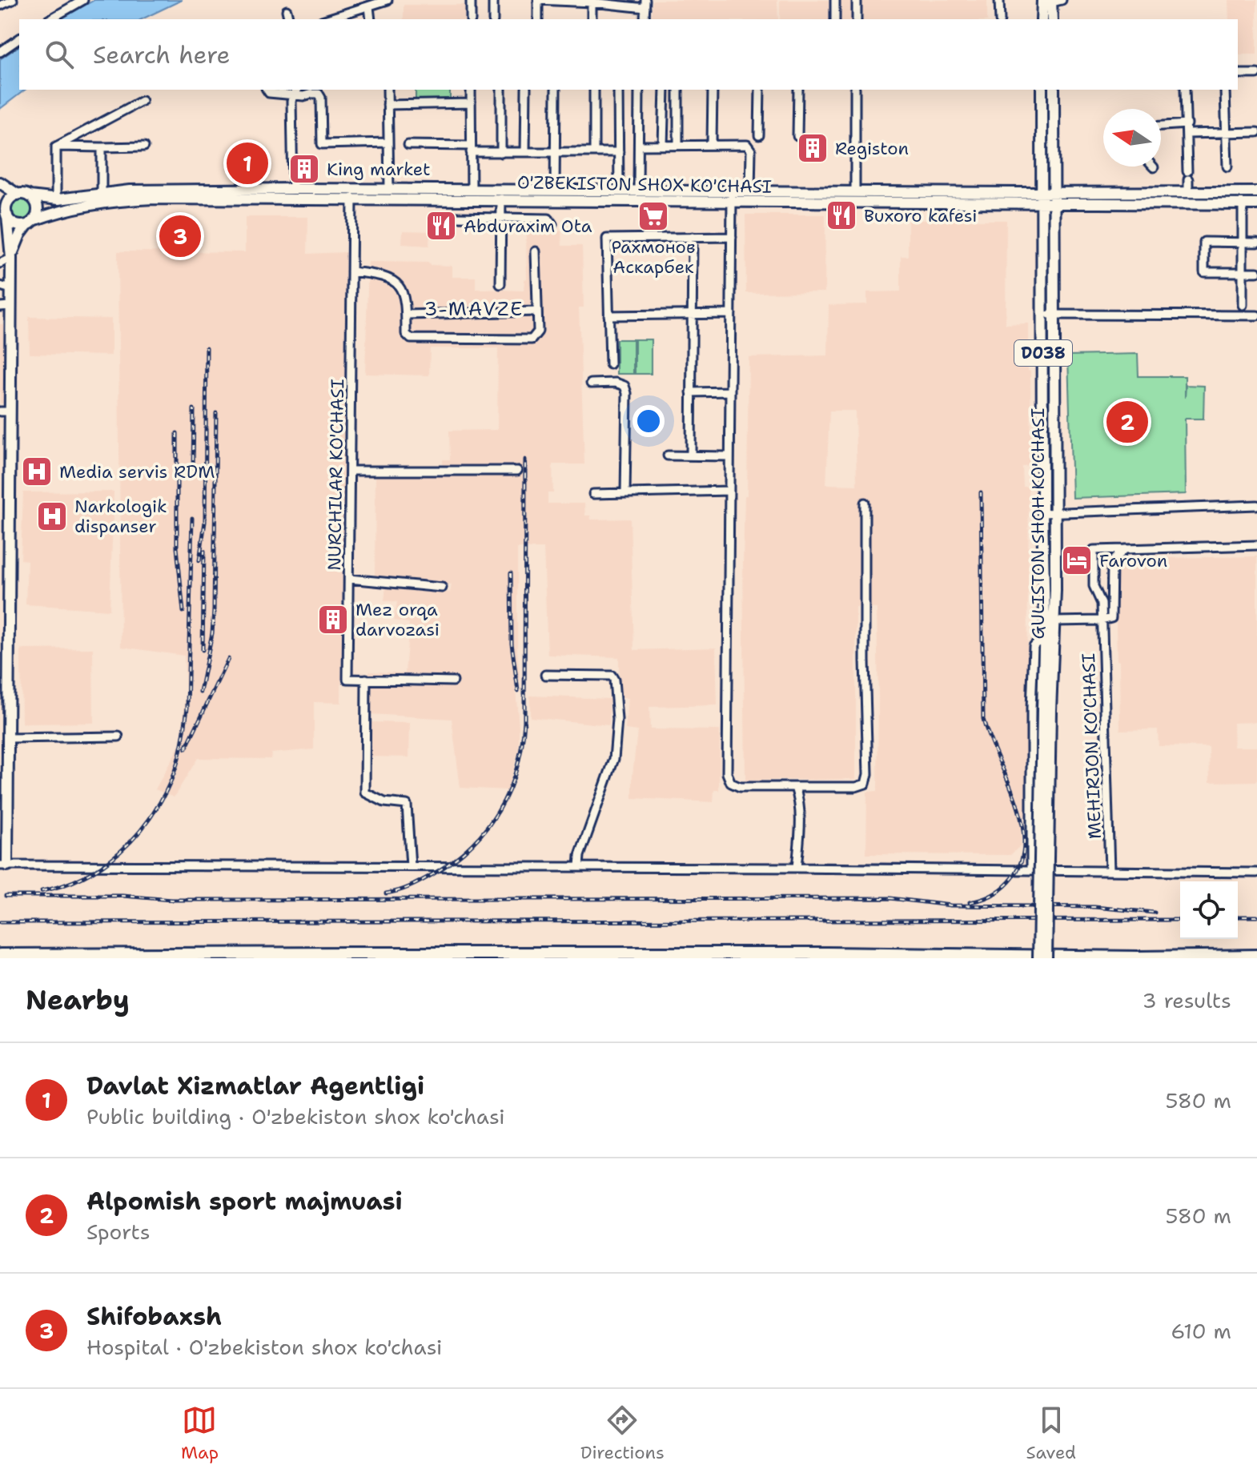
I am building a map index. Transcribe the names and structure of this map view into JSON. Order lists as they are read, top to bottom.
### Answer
{
  "streets": {
    "main road": ["O'ZBEKISTON SHOX KO'CHASI", "D038", "GULISTON SHOH KO'CHASI"],
    "street": ["NURCHILAR KO'CHASI", "MEHIRJON KO'CHASI"]
  },
  "crossings": [
    ["O'ZBEKISTON SHOX KO'CHASI", "NURCHILAR KO'CHASI"],
    ["O'ZBEKISTON SHOX KO'CHASI", "GULISTON SHOH KO'CHASI"]
  ],
  "districts": ["3-MAVZE"],
  "places": {
    "building": ["Registon", "King market", "Mez orqa darvozasi"],
    "restaurant": ["Buxoro kafesi", "Abduraxim Ota"],
    "supermarket": ["Рахмонов Аскарбек"],
    "hospital": ["Media servis RDM", "Narkologik dispanser"],
    "hotel": ["Farovon"]
  },
  "north": "left",
  "page": {
    "search": "Search here",
    "pins": ["1", "3", "2"],
    "heading": ["Nearby", "3 results"],
    "list": [
      {
        "mark": "1",
        "name": "Davlat Xizmatlar Agentligi",
        "note": "Public building · O'zbekiston shox ko'chasi",
        "value": "580 m"
      },
      {
        "mark": "2",
        "name": "Alpomish sport majmuasi",
        "note": "Sports",
        "value": "580 m"
      },
      {
        "mark": "3",
        "name": "Shifobaxsh",
        "note": "Hospital · O'zbekiston shox ko'chasi",
        "value": "610 m"
      }
    ],
    "nav": ["Map", "Directions", "Saved"]
  }
}
